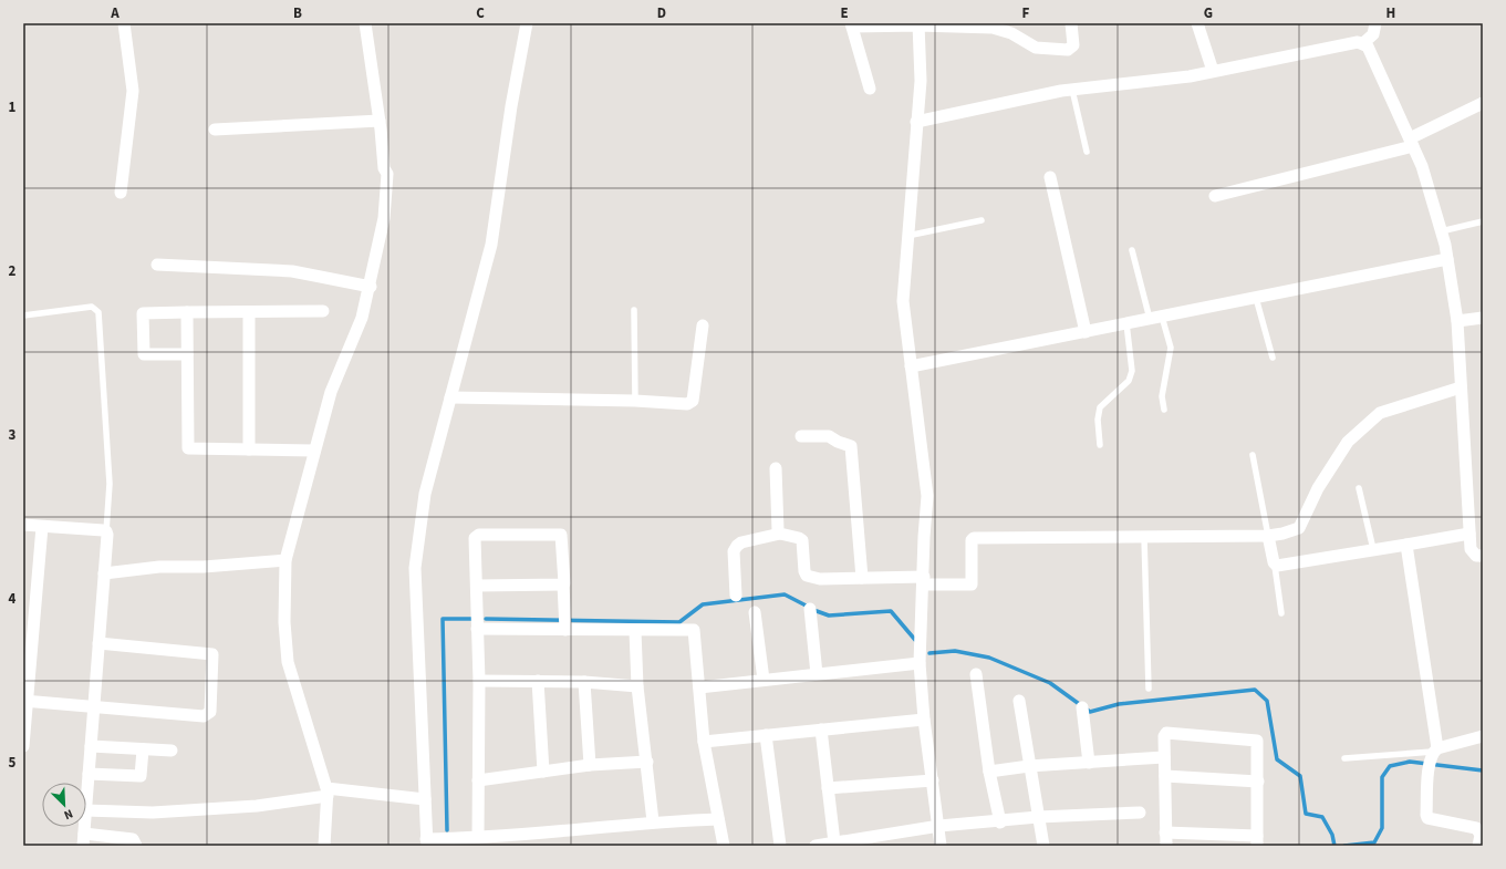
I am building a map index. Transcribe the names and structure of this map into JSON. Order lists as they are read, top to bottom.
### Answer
{
  "north": "bottom right",
  "grid": {
    "columns": [
      "A",
      "B",
      "C",
      "D",
      "E",
      "F",
      "G",
      "H"
    ],
    "rows": [
      "1",
      "2",
      "3",
      "4",
      "5"
    ]
  }
}
